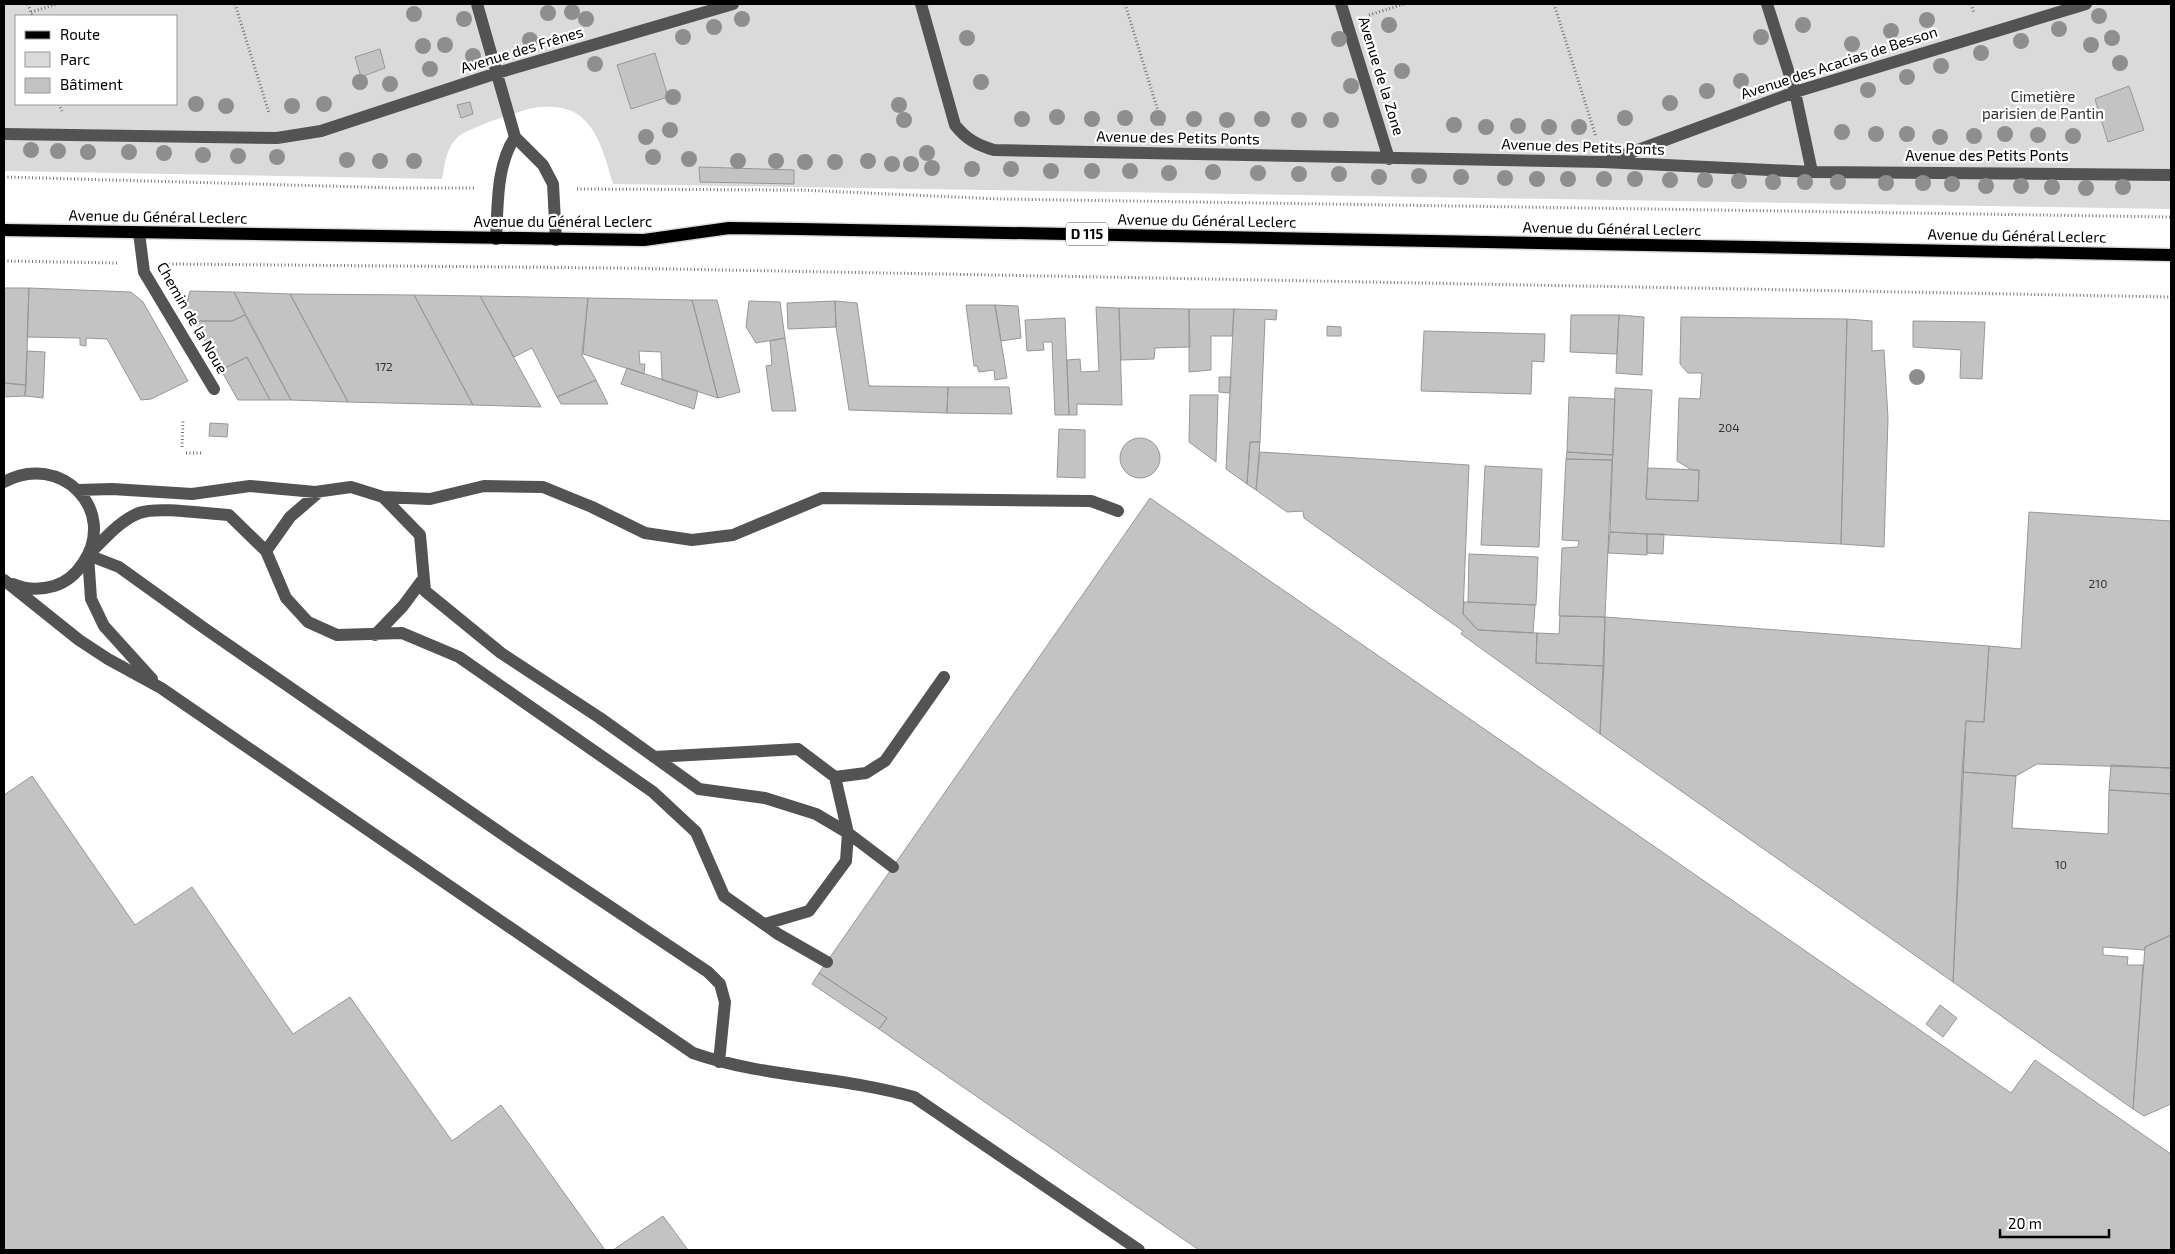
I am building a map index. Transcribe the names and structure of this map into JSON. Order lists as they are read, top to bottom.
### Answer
{
  "streets": {
    "main road": ["Avenue du Général Leclerc", "D 115"],
    "lane": [
      "Avenue des Frênes",
      "Avenue des Acacias de Besson",
      "Avenue de la Zone",
      "Avenue des Petits Ponts",
      "Chemin de la Noue"
    ]
  },
  "crossings": [
    ["Avenue des Acacias de Besson", "Avenue des Petits Ponts"],
    ["Avenue de la Zone", "Avenue des Petits Ponts"],
    ["Avenue du Général Leclerc", "Chemin de la Noue"]
  ],
  "parks": ["Cimetière parisien de Pantin"],
  "house_numbers": [
    "172",
    "204",
    "210",
    "10"
  ],
  "legend": ["Route", "Parc", "Bâtiment"],
  "scale_bar": "20 m"
}
